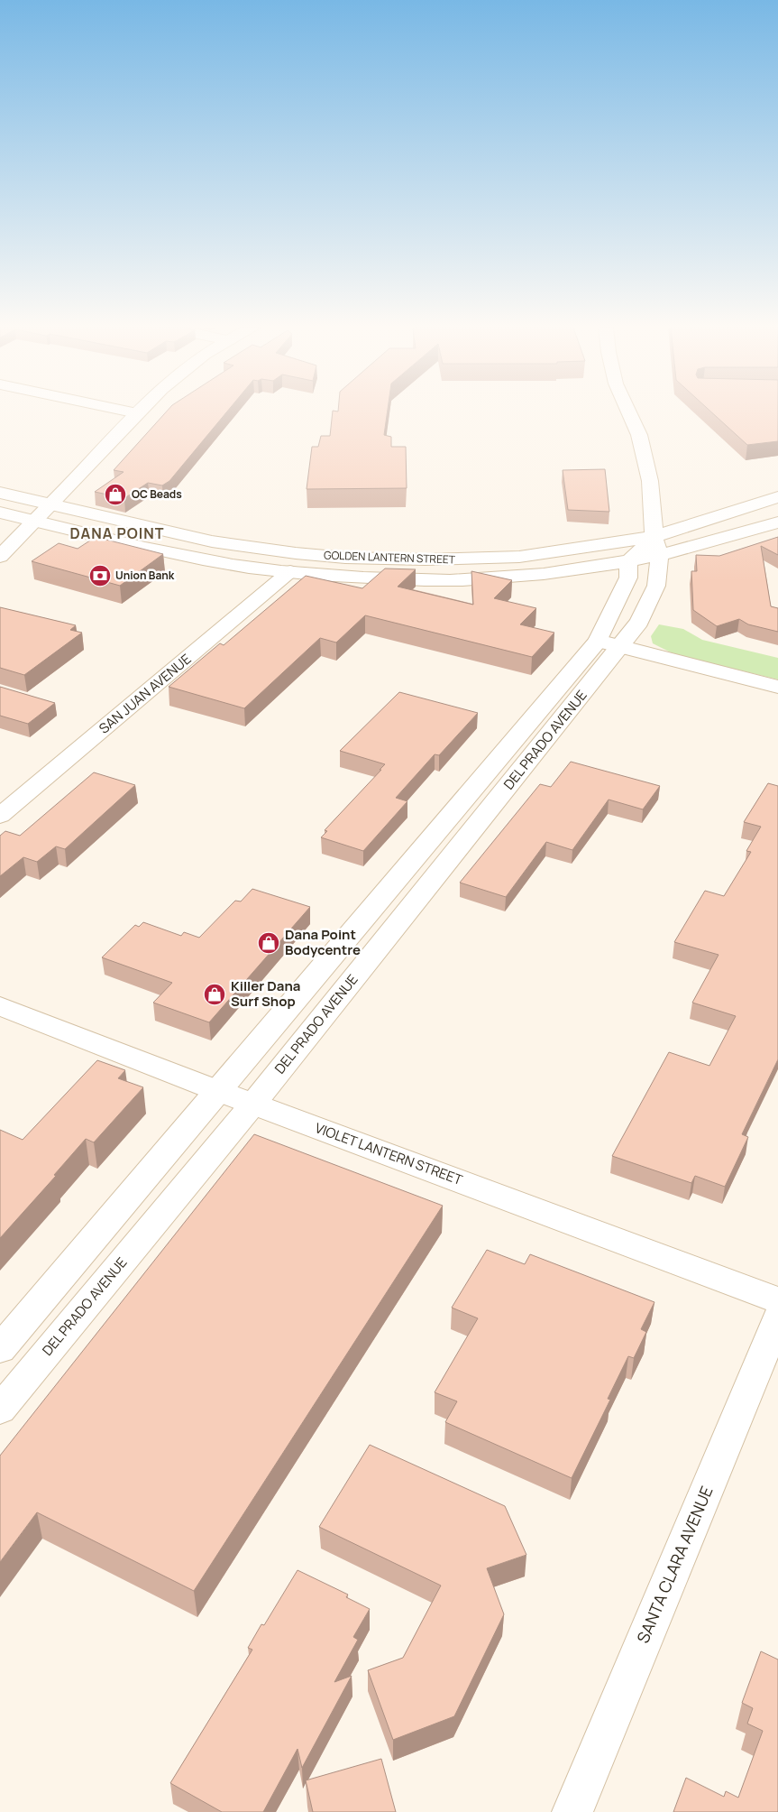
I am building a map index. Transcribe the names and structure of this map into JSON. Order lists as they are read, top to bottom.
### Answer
{
  "streets": {
    "main road": [
      "GOLDEN LANTERN STREET",
      "SAN JUAN AVENUE",
      "DEL PRADO AVENUE",
      "VIOLET LANTERN STREET",
      "SANTA CLARA AVENUE"
    ]
  },
  "crossings": [
    ["GOLDEN LANTERN STREET", "SAN JUAN AVENUE"],
    ["GOLDEN LANTERN STREET", "DEL PRADO AVENUE"],
    ["DEL PRADO AVENUE", "VIOLET LANTERN STREET"]
  ],
  "districts": ["DANA POINT"],
  "places": {
    "shop": ["OC Beads", "Dana Point Bodycentre", "Killer Dana Surf Shop"],
    "bank": ["Union Bank"]
  }
}
